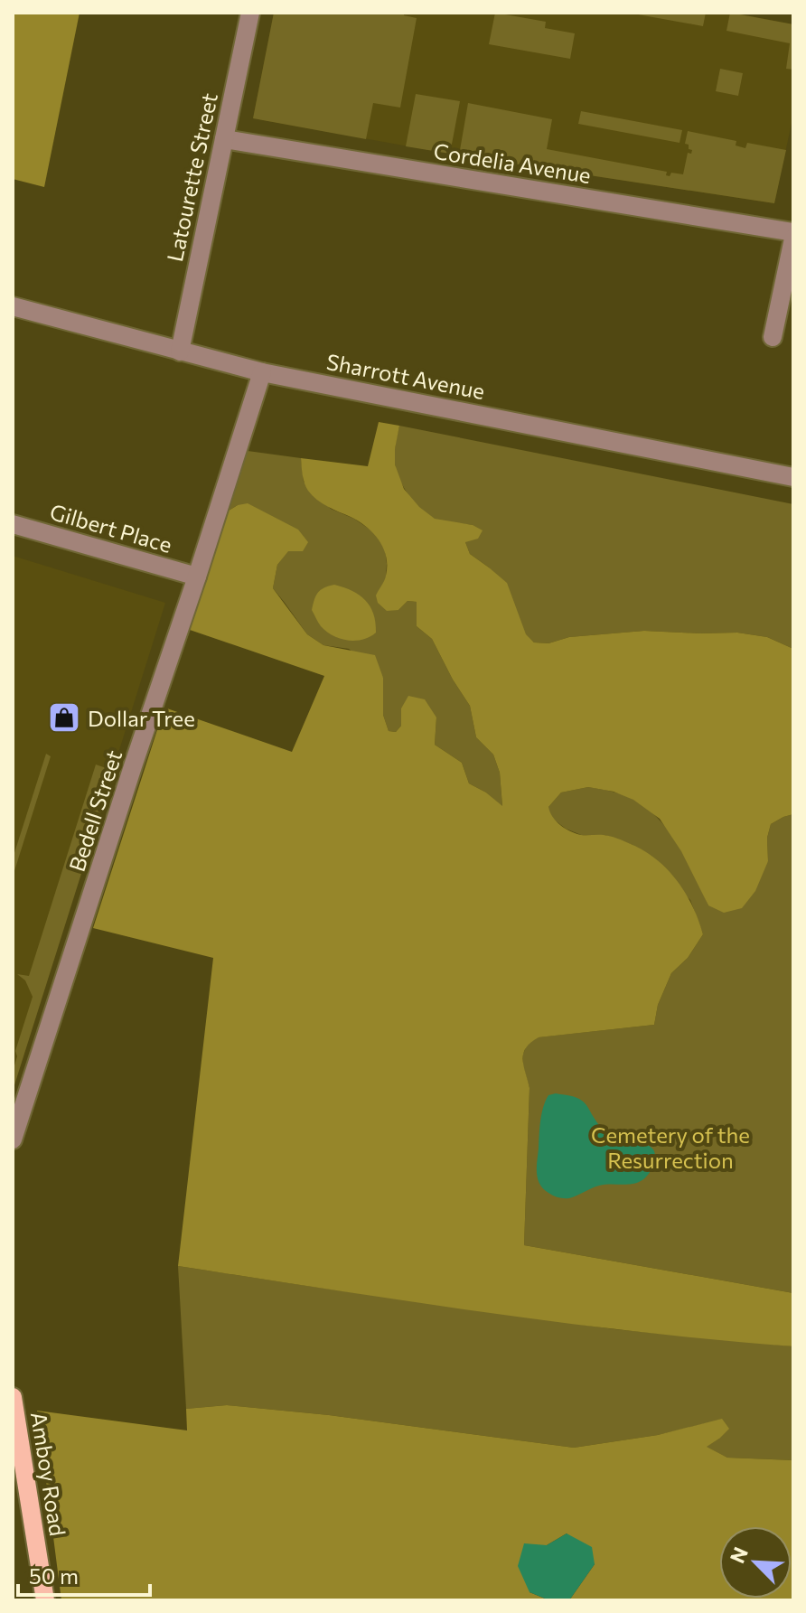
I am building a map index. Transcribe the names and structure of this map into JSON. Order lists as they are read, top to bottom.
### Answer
{
  "streets": {
    "main road": ["Amboy Road"],
    "street": [
      "Cordelia Avenue",
      "Latourette Street",
      "Sharrott Avenue",
      "Gilbert Place",
      "Bedell Street"
    ]
  },
  "crossings": [
    ["Cordelia Avenue", "Latourette Street"],
    ["Latourette Street", "Sharrott Avenue"],
    ["Sharrott Avenue", "Bedell Street"],
    ["Gilbert Place", "Bedell Street"]
  ],
  "parks": ["Cemetery of the Resurrection"],
  "places": {
    "shop": ["Dollar Tree"]
  },
  "scale_bar": "50 m",
  "north": "top left"
}
